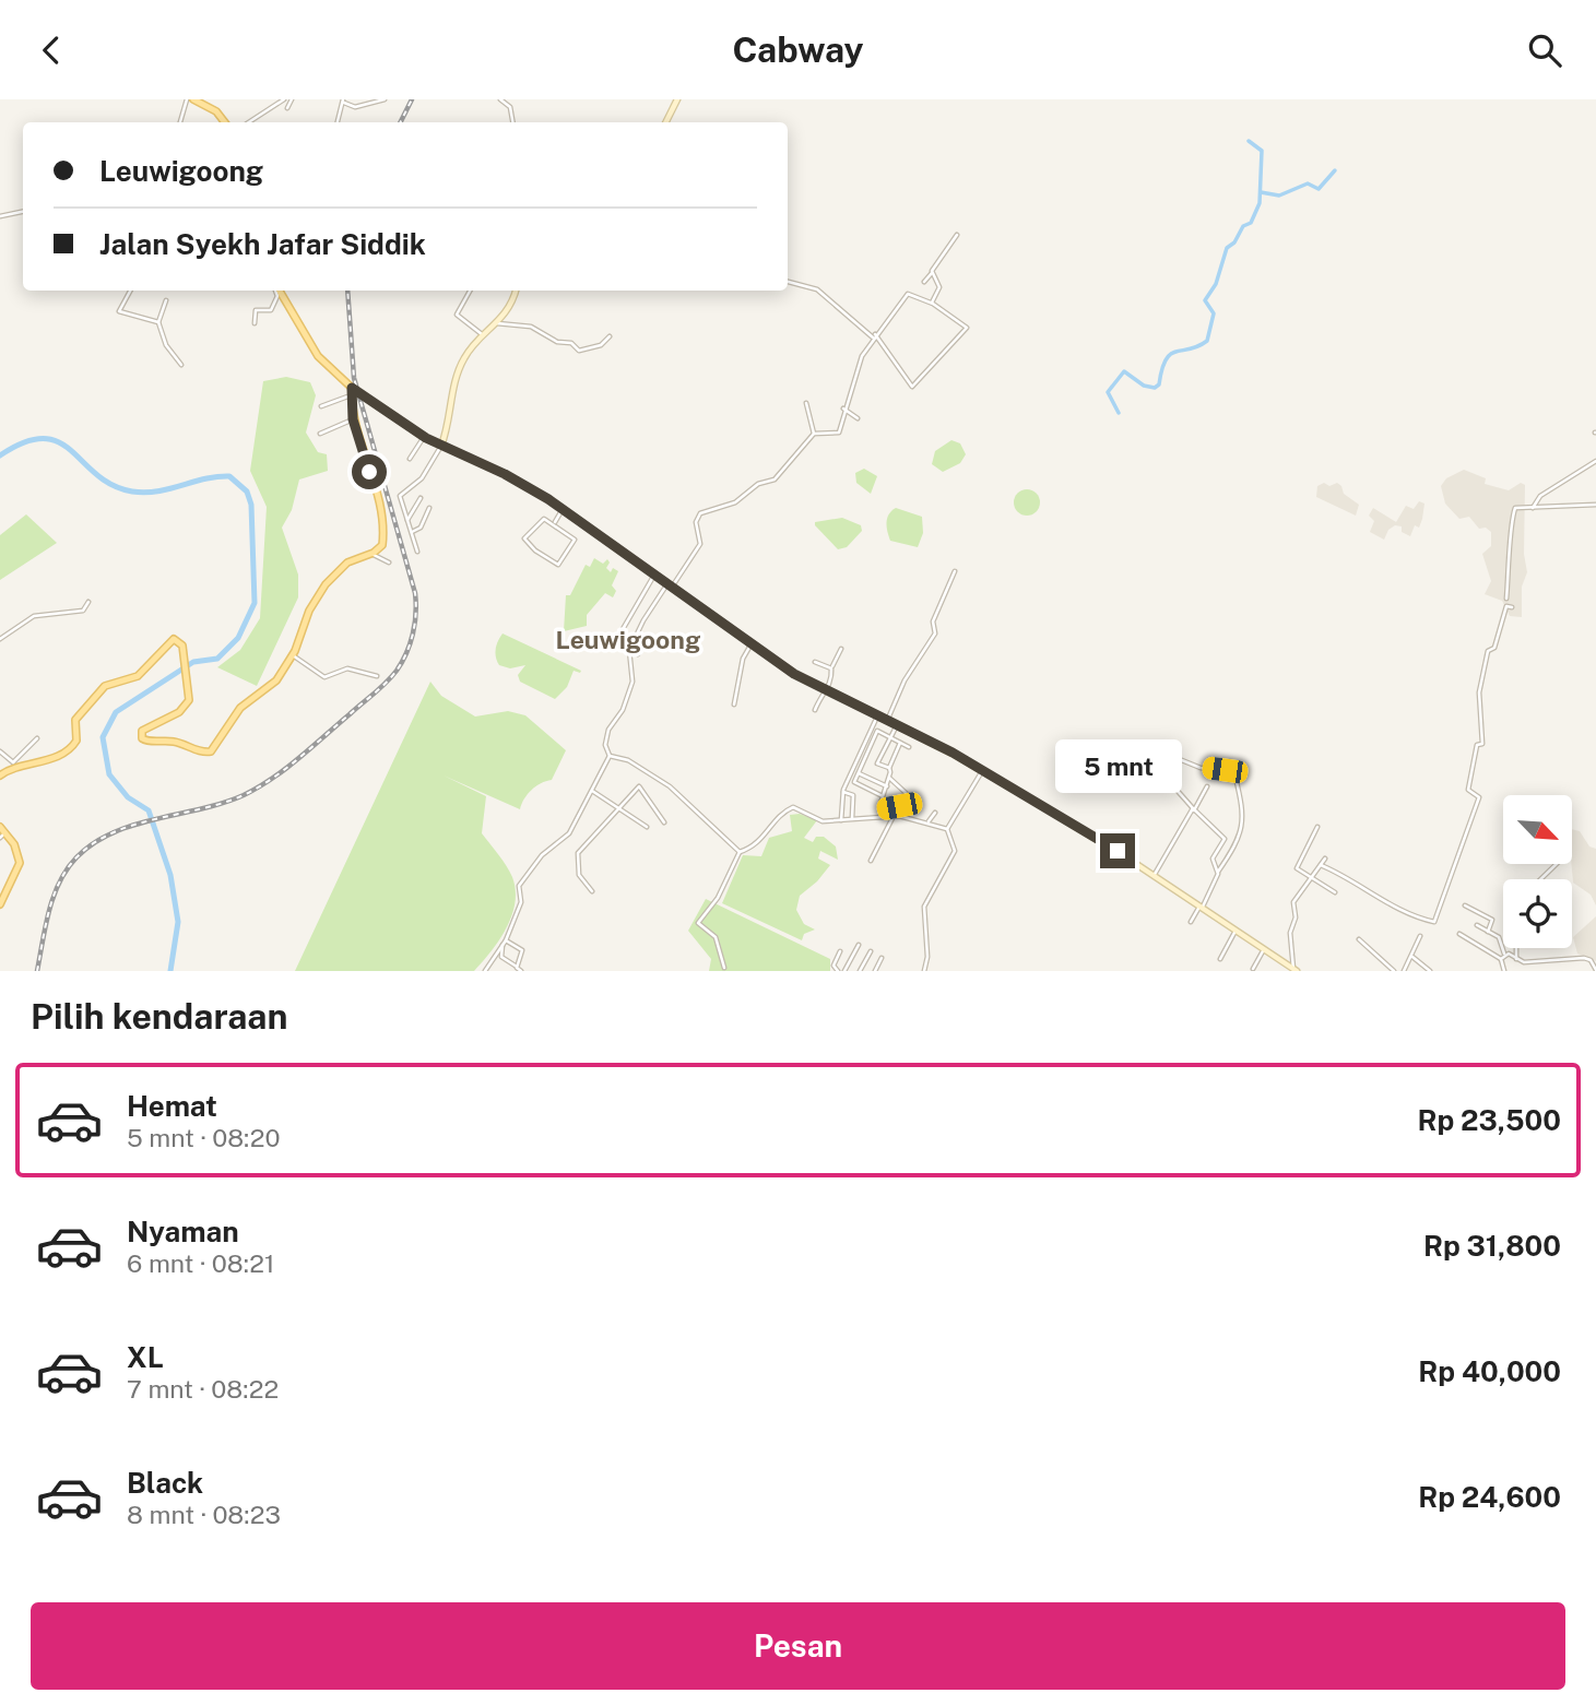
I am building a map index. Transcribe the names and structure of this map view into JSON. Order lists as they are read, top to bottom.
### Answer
{
  "districts": ["Leuwigoong"],
  "north": "bottom right",
  "page": {
    "header": "Cabway",
    "banner": ["Leuwigoong", "Jalan Syekh Jafar Siddik"],
    "bubble": "5 mnt",
    "heading": "Pilih kendaraan",
    "list": [
      {
        "name": "Hemat",
        "note": "5 mnt · 08:20",
        "value": "Rp 23,500"
      },
      {
        "name": "Nyaman",
        "note": "6 mnt · 08:21",
        "value": "Rp 31,800"
      },
      {
        "name": "XL",
        "note": "7 mnt · 08:22",
        "value": "Rp 40,000"
      },
      {
        "name": "Black",
        "note": "8 mnt · 08:23",
        "value": "Rp 24,600"
      }
    ],
    "buttons": "Pesan"
  }
}
